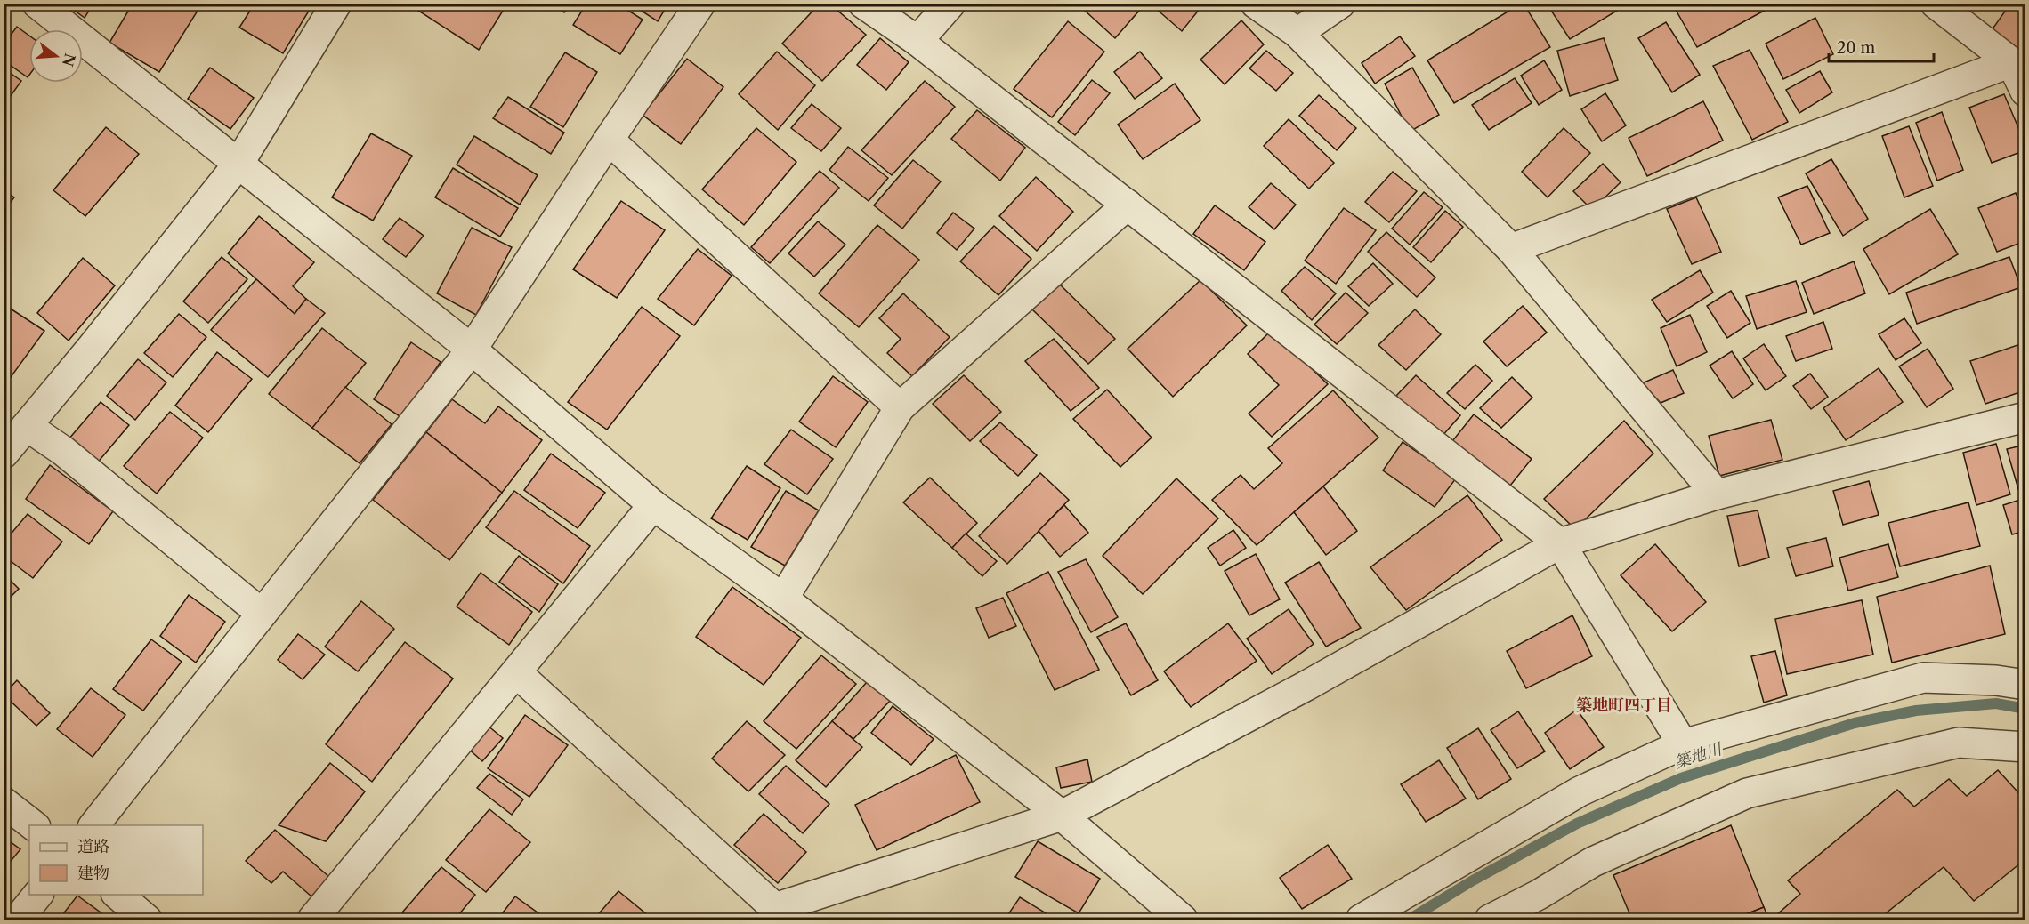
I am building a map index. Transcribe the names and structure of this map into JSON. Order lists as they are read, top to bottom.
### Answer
{
  "districts": ["築地町四丁目"],
  "water": ["築地川"],
  "legend": ["道路", "建物"],
  "scale_bar": "20 m",
  "north": "right"
}
